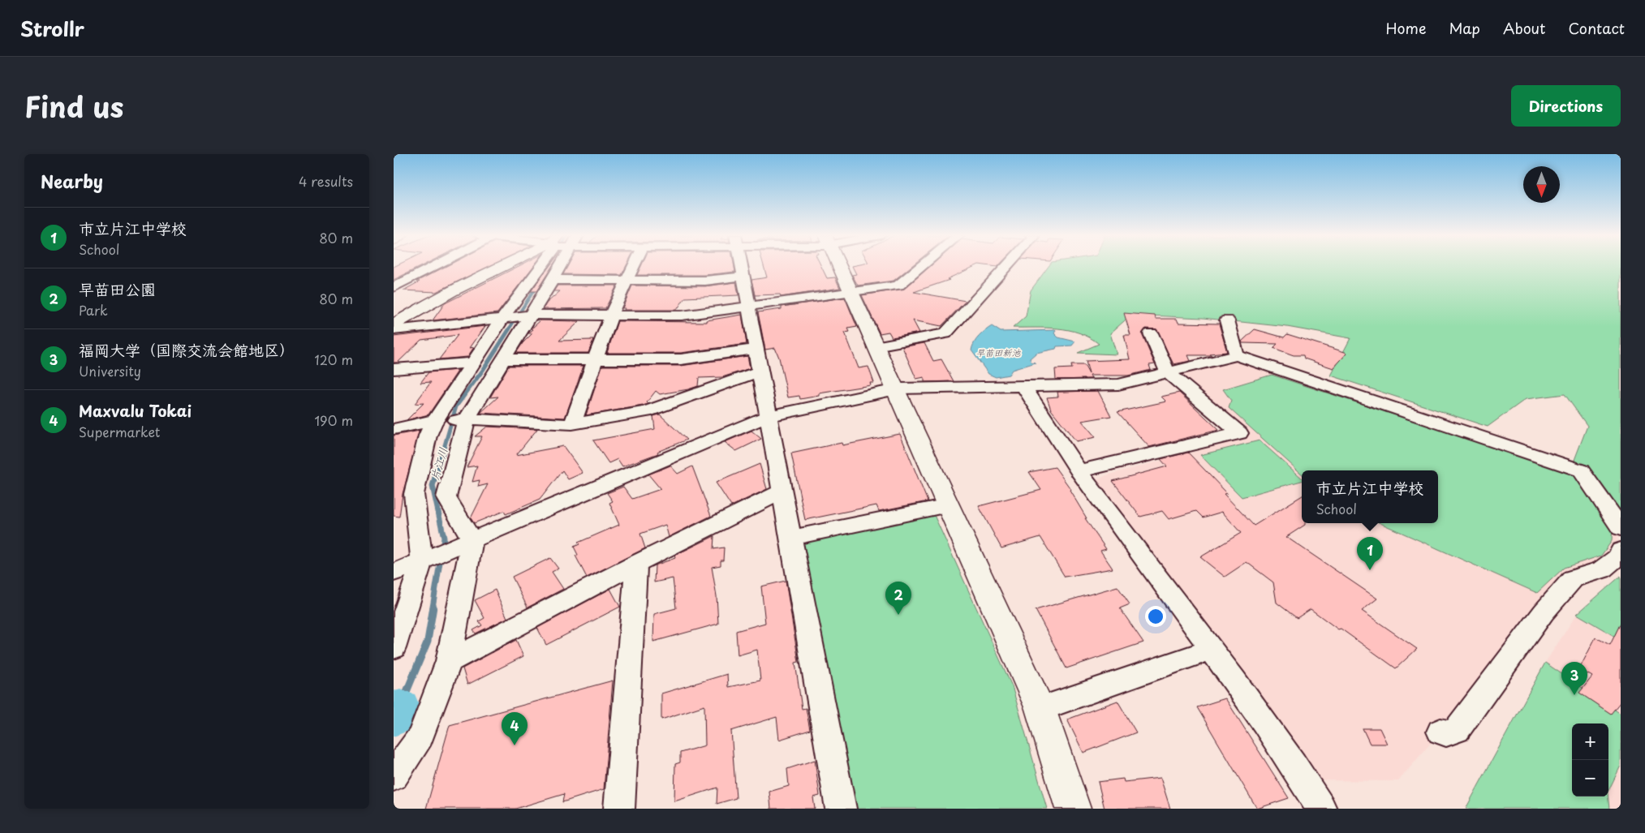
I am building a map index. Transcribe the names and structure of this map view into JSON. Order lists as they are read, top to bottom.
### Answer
{
  "water": ["早苗田新池", "片江川"],
  "north": "bottom",
  "page": {
    "header": "Strollr",
    "nav": [
      "Home",
      "Map",
      "About",
      "Contact"
    ],
    "title": "Find us",
    "buttons": "Directions",
    "heading": ["Nearby", "4 results"],
    "list": [
      {
        "mark": "1",
        "name": "市立片江中学校",
        "note": "School",
        "value": "80 m"
      },
      {
        "mark": "2",
        "name": "早苗田公園",
        "note": "Park",
        "value": "80 m"
      },
      {
        "mark": "3",
        "name": "福岡大学（国際交流会館地区）",
        "note": "University",
        "value": "120 m"
      },
      {
        "mark": "4",
        "name": "Maxvalu Tokai",
        "note": "Supermarket",
        "value": "190 m"
      }
    ],
    "popup": ["市立片江中学校", "School"],
    "pins": [
      "1",
      "2",
      "3",
      "4"
    ],
    "map_buttons": ["+", "−"]
  }
}
